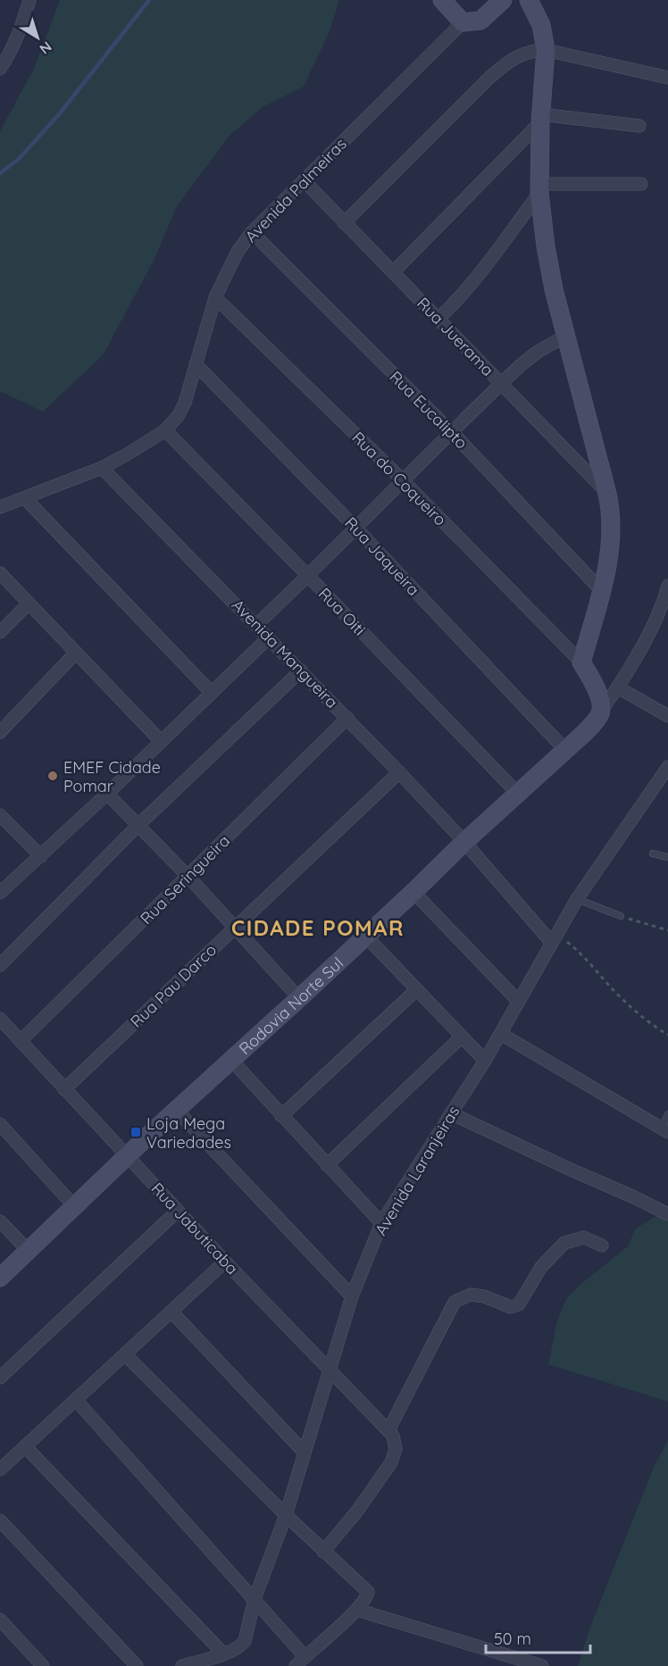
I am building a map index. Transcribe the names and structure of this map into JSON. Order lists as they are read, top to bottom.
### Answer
{
  "streets": {
    "street": [
      "Avenida Palmeiras",
      "Rua Juerama",
      "Rua Eucalipto",
      "Rua do Coqueiro",
      "Rua Jaqueira",
      "Rua Oiti",
      "Avenida Mangueira",
      "Rua Seringueira",
      "Rua Pau Darco",
      "Rodovia Norte Sul",
      "Avenida Laranjeiras",
      "Rua Jabuticaba"
    ]
  },
  "crossings": [
    ["Avenida Palmeiras", "Rua Juerama"],
    ["Avenida Palmeiras", "Rua Eucalipto"],
    ["Avenida Palmeiras", "Rua do Coqueiro"],
    ["Avenida Palmeiras", "Rua Jaqueira"],
    ["Avenida Palmeiras", "Rua Oiti"],
    ["Avenida Palmeiras", "Avenida Mangueira"],
    ["Rua Jaqueira", "Rodovia Norte Sul"],
    ["Rua Oiti", "Rodovia Norte Sul"],
    ["Avenida Mangueira", "Rua Seringueira"],
    ["Avenida Mangueira", "Rua Pau Darco"],
    ["Avenida Mangueira", "Rodovia Norte Sul"],
    ["Avenida Mangueira", "Avenida Laranjeiras"],
    ["Rua Seringueira", "Rua Jabuticaba"],
    ["Rua Pau Darco", "Rua Jabuticaba"],
    ["Rodovia Norte Sul", "Rua Jabuticaba"],
    ["Avenida Laranjeiras", "Rua Jabuticaba"]
  ],
  "districts": ["CIDADE POMAR"],
  "places": {
    "other": ["EMEF Cidade Pomar"],
    "transit": ["Loja Mega Variedades"]
  },
  "scale_bar": "50 m",
  "north": "bottom right"
}
